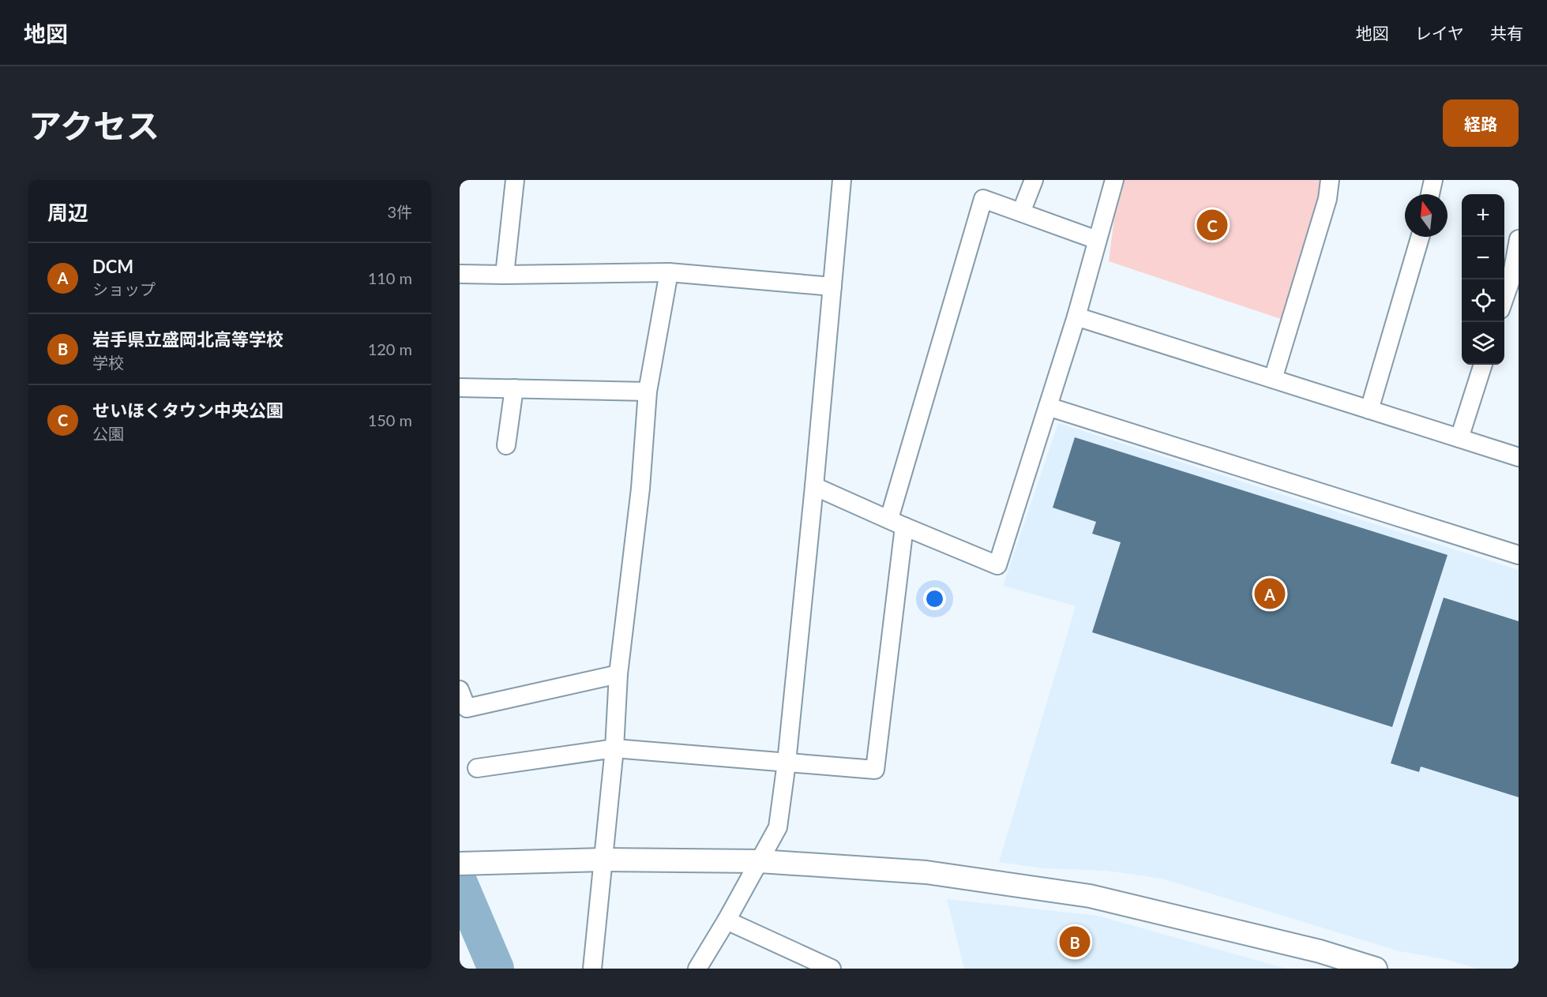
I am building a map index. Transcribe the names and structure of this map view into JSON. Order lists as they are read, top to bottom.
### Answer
{
  "north": "top",
  "page": {
    "header": "地図",
    "nav": ["地図", "レイヤ", "共有"],
    "title": "アクセス",
    "buttons": "経路",
    "heading": ["周辺", "3件"],
    "map_buttons": ["+", "−"],
    "pins": ["C", "A", "B"],
    "list": [
      {
        "mark": "A",
        "name": "DCM",
        "note": "ショップ",
        "value": "110 m"
      },
      {
        "mark": "B",
        "name": "岩手県立盛岡北高等学校",
        "note": "学校",
        "value": "120 m"
      },
      {
        "mark": "C",
        "name": "せいほくタウン中央公園",
        "note": "公園",
        "value": "150 m"
      }
    ]
  }
}
